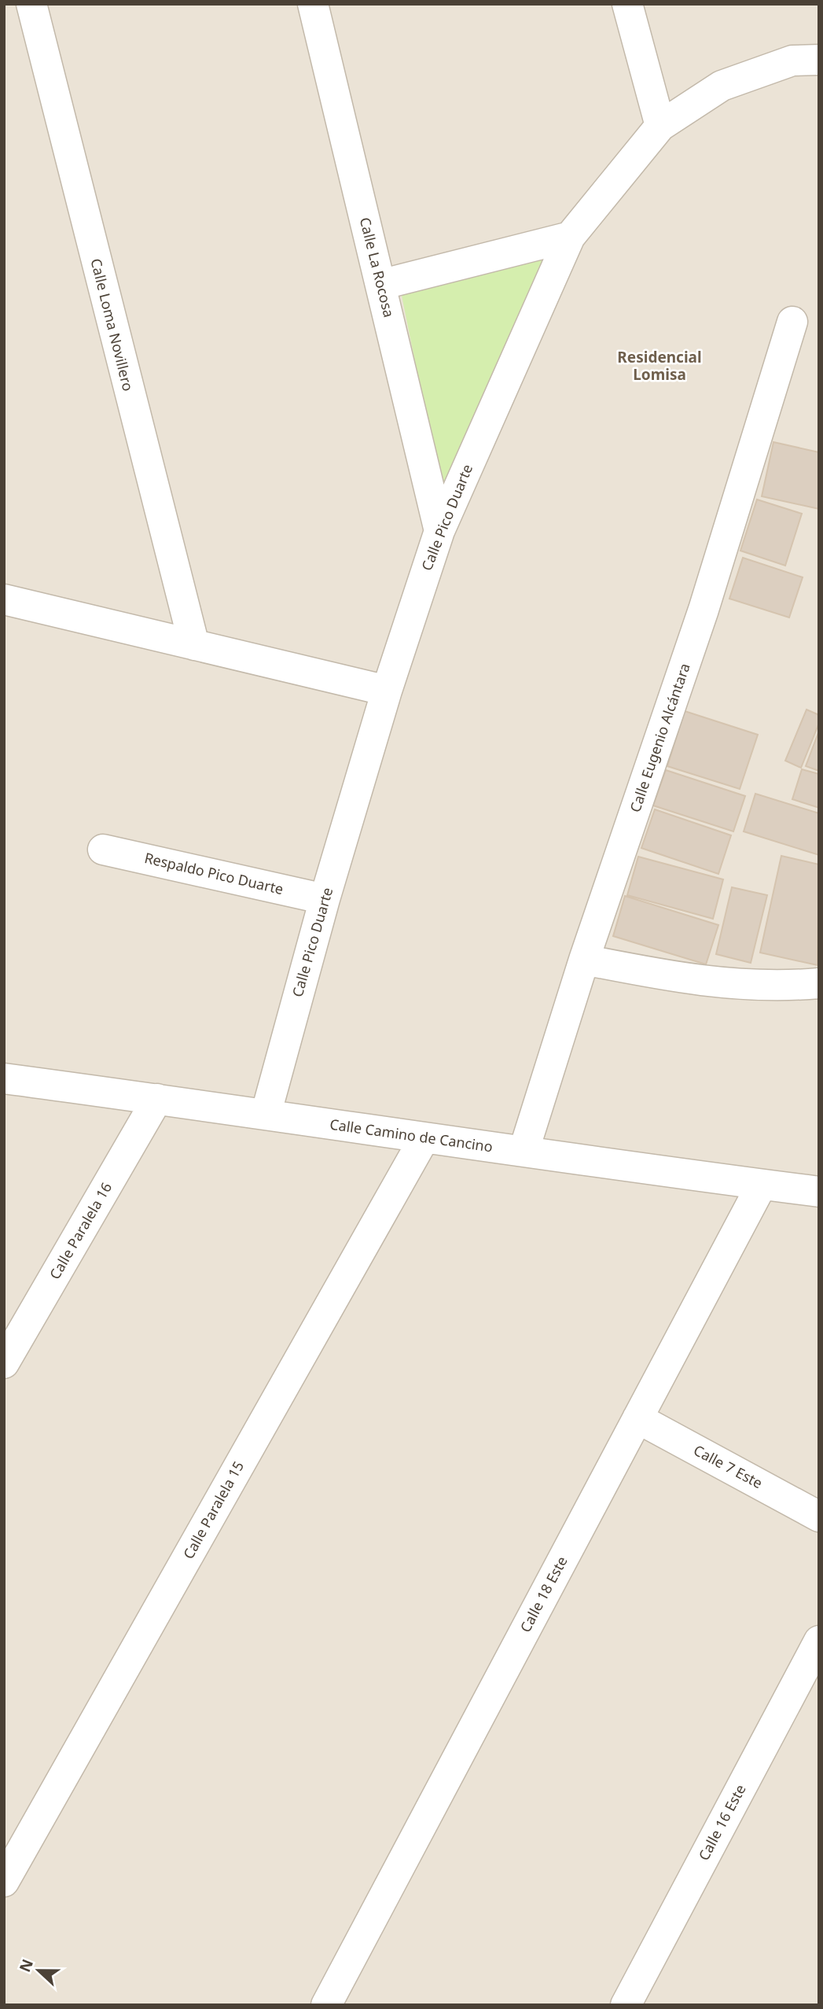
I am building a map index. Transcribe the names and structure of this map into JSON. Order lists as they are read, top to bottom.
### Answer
{
  "streets": {
    "street": [
      "Calle La Rocosa",
      "Calle Loma Novillero",
      "Calle Pico Duarte",
      "Calle Eugenio Alcántara",
      "Respaldo Pico Duarte",
      "Calle Camino de Cancino",
      "Calle Paralela 16",
      "Calle 7 Este",
      "Calle Paralela 15",
      "Calle 18 Este",
      "Calle 16 Este"
    ]
  },
  "crossings": [
    ["Calle La Rocosa", "Calle Pico Duarte"],
    ["Calle Pico Duarte", "Respaldo Pico Duarte"],
    ["Calle Pico Duarte", "Calle Camino de Cancino"],
    ["Calle Eugenio Alcántara", "Calle Camino de Cancino"],
    ["Calle Camino de Cancino", "Calle Paralela 16"],
    ["Calle Camino de Cancino", "Calle Paralela 15"],
    ["Calle Camino de Cancino", "Calle 18 Este"],
    ["Calle 7 Este", "Calle 18 Este"]
  ],
  "districts": ["Residencial Lomisa"],
  "north": "left"
}
